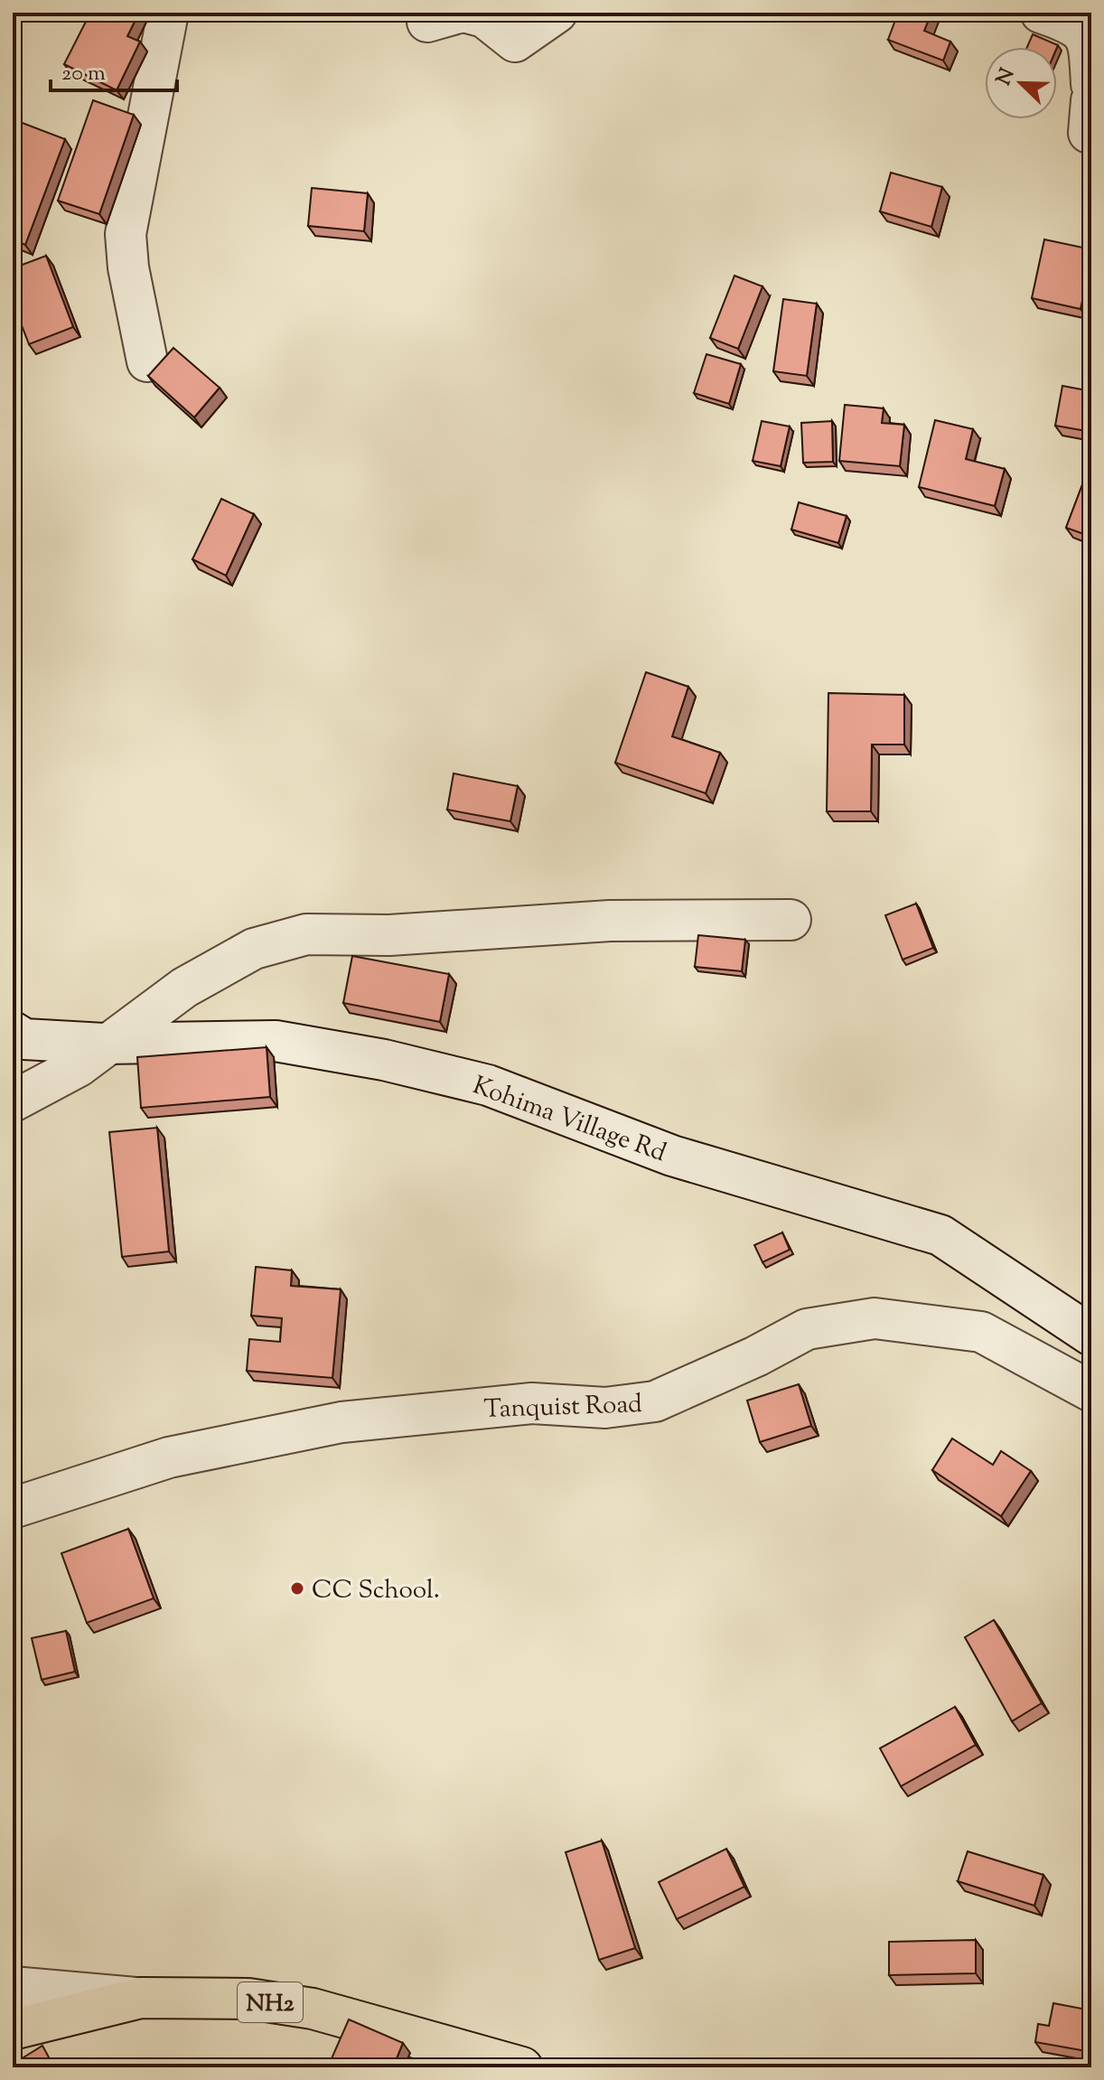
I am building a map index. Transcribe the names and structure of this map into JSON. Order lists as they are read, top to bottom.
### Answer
{
  "streets": {
    "highway": ["NH2"],
    "street": ["Kohima Village Rd", "Tanquist Road"]
  },
  "places": ["CC School."],
  "scale_bar": "20 m",
  "north": "top left"
}
